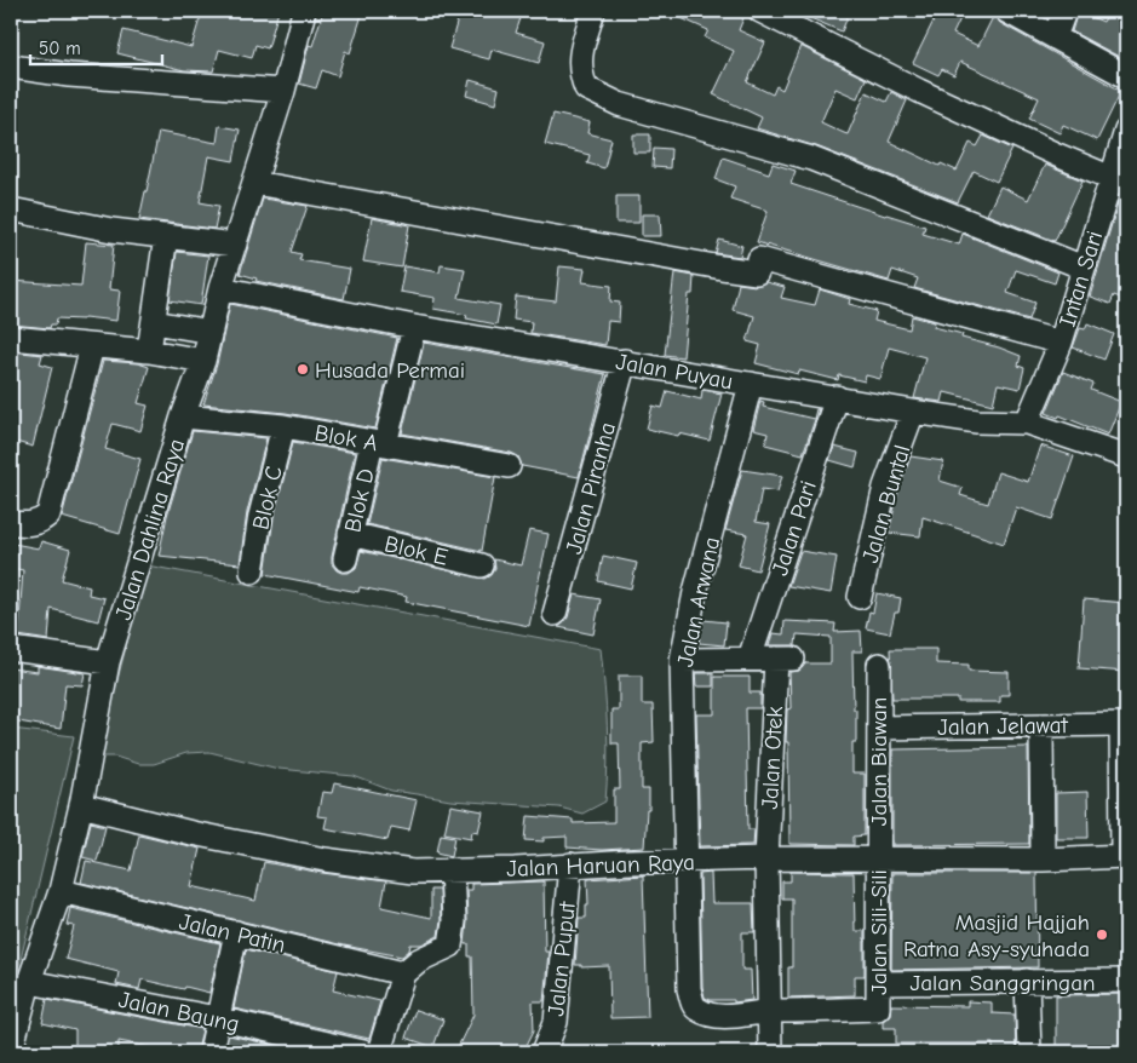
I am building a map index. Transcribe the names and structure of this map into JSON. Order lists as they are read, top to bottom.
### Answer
{
  "streets": {
    "street": [
      "Intan Sari",
      "Jalan Puyau",
      "Blok A",
      "Jalan Piranha",
      "Blok C",
      "Blok D",
      "Jalan Buntal",
      "Jalan Pari",
      "Jalan Dahlina Raya",
      "Blok E",
      "Jalan Arwana",
      "Jalan Jelawat",
      "Jalan Otek",
      "Jalan Biawan",
      "Jalan Haruan Raya",
      "Jalan Patin",
      "Jalan Sili-Sili",
      "Jalan Puput",
      "Jalan Sanggringan",
      "Jalan Baung"
    ]
  },
  "crossings": [
    ["Intan Sari", "Jalan Puyau"],
    ["Jalan Puyau", "Jalan Piranha"],
    ["Jalan Puyau", "Blok D"],
    ["Jalan Puyau", "Jalan Buntal"],
    ["Jalan Puyau", "Jalan Pari"],
    ["Jalan Puyau", "Jalan Dahlina Raya"],
    ["Jalan Puyau", "Jalan Arwana"],
    ["Blok A", "Blok C"],
    ["Blok A", "Blok D"],
    ["Blok A", "Jalan Dahlina Raya"],
    ["Blok D", "Blok E"],
    ["Jalan Pari", "Jalan Otek"],
    ["Jalan Dahlina Raya", "Jalan Haruan Raya"],
    ["Jalan Dahlina Raya", "Jalan Patin"],
    ["Jalan Dahlina Raya", "Jalan Baung"],
    ["Jalan Arwana", "Jalan Otek"],
    ["Jalan Arwana", "Jalan Haruan Raya"],
    ["Jalan Arwana", "Jalan Sili-Sili"],
    ["Jalan Jelawat", "Jalan Biawan"],
    ["Jalan Otek", "Jalan Haruan Raya"],
    ["Jalan Otek", "Jalan Sili-Sili"],
    ["Jalan Biawan", "Jalan Haruan Raya"],
    ["Jalan Biawan", "Jalan Sili-Sili"],
    ["Jalan Haruan Raya", "Jalan Sili-Sili"],
    ["Jalan Haruan Raya", "Jalan Puput"],
    ["Jalan Sili-Sili", "Jalan Sanggringan"]
  ],
  "places": ["Husada Permai", "Masjid Hajjah Ratna Asy-syuhada"],
  "scale_bar": "50 m"
}
